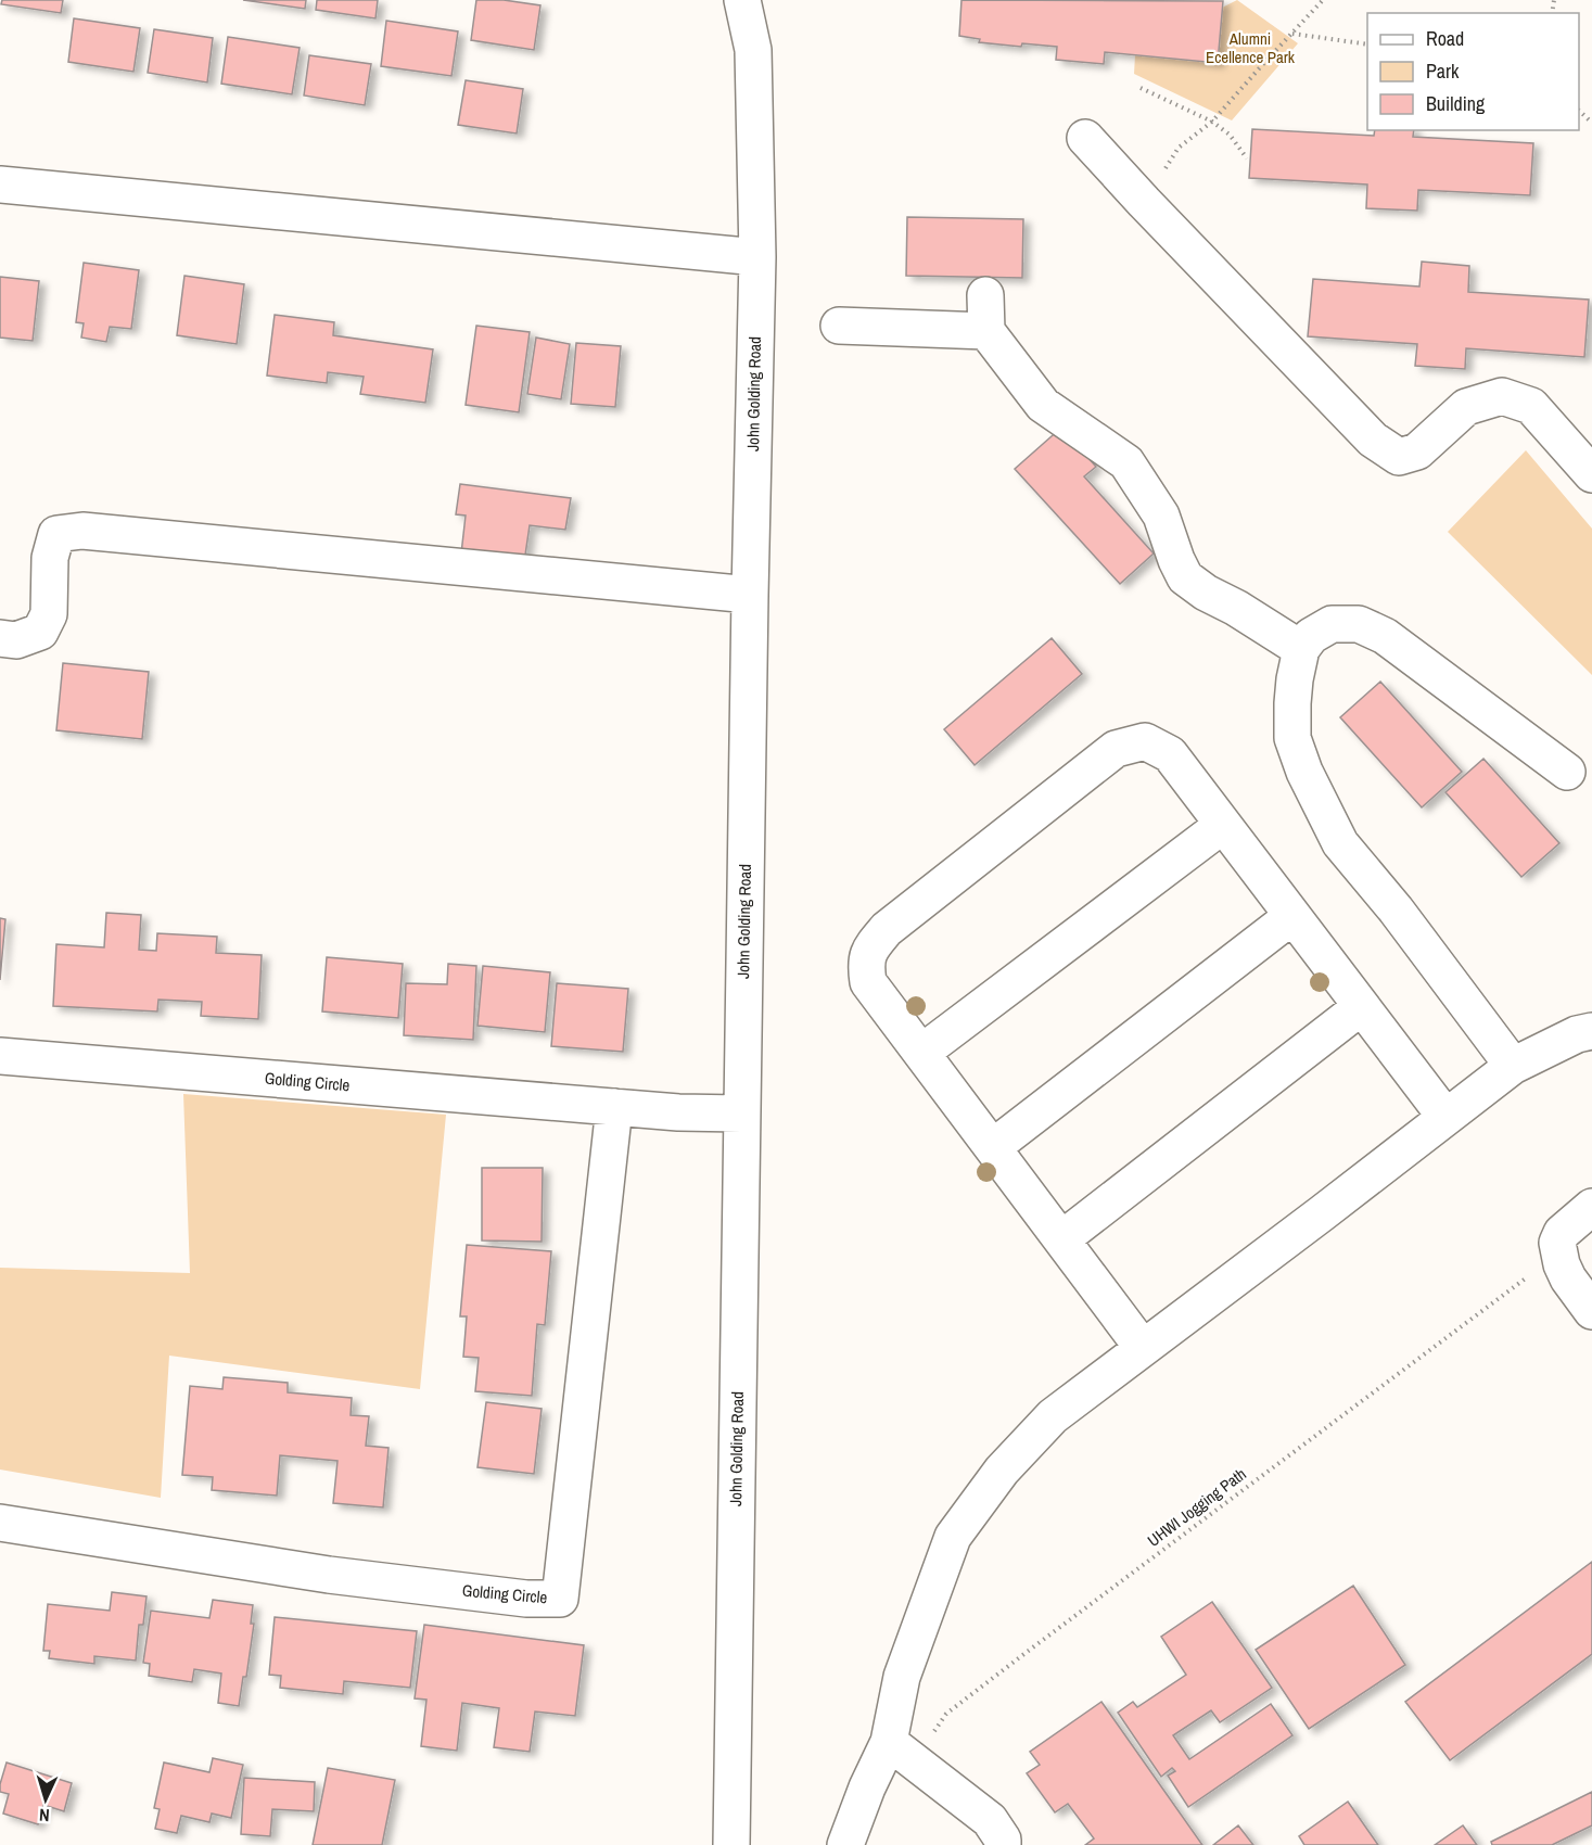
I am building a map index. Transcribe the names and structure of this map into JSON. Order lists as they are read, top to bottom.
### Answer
{
  "streets": {
    "street": ["John Golding Road", "Golding Circle"],
    "path": ["UHWI Jogging Path"]
  },
  "crossings": [
    ["John Golding Road", "Golding Circle"]
  ],
  "parks": ["Alumni Ecellence Park"],
  "legend": ["Road", "Park", "Building"],
  "north": "bottom"
}
